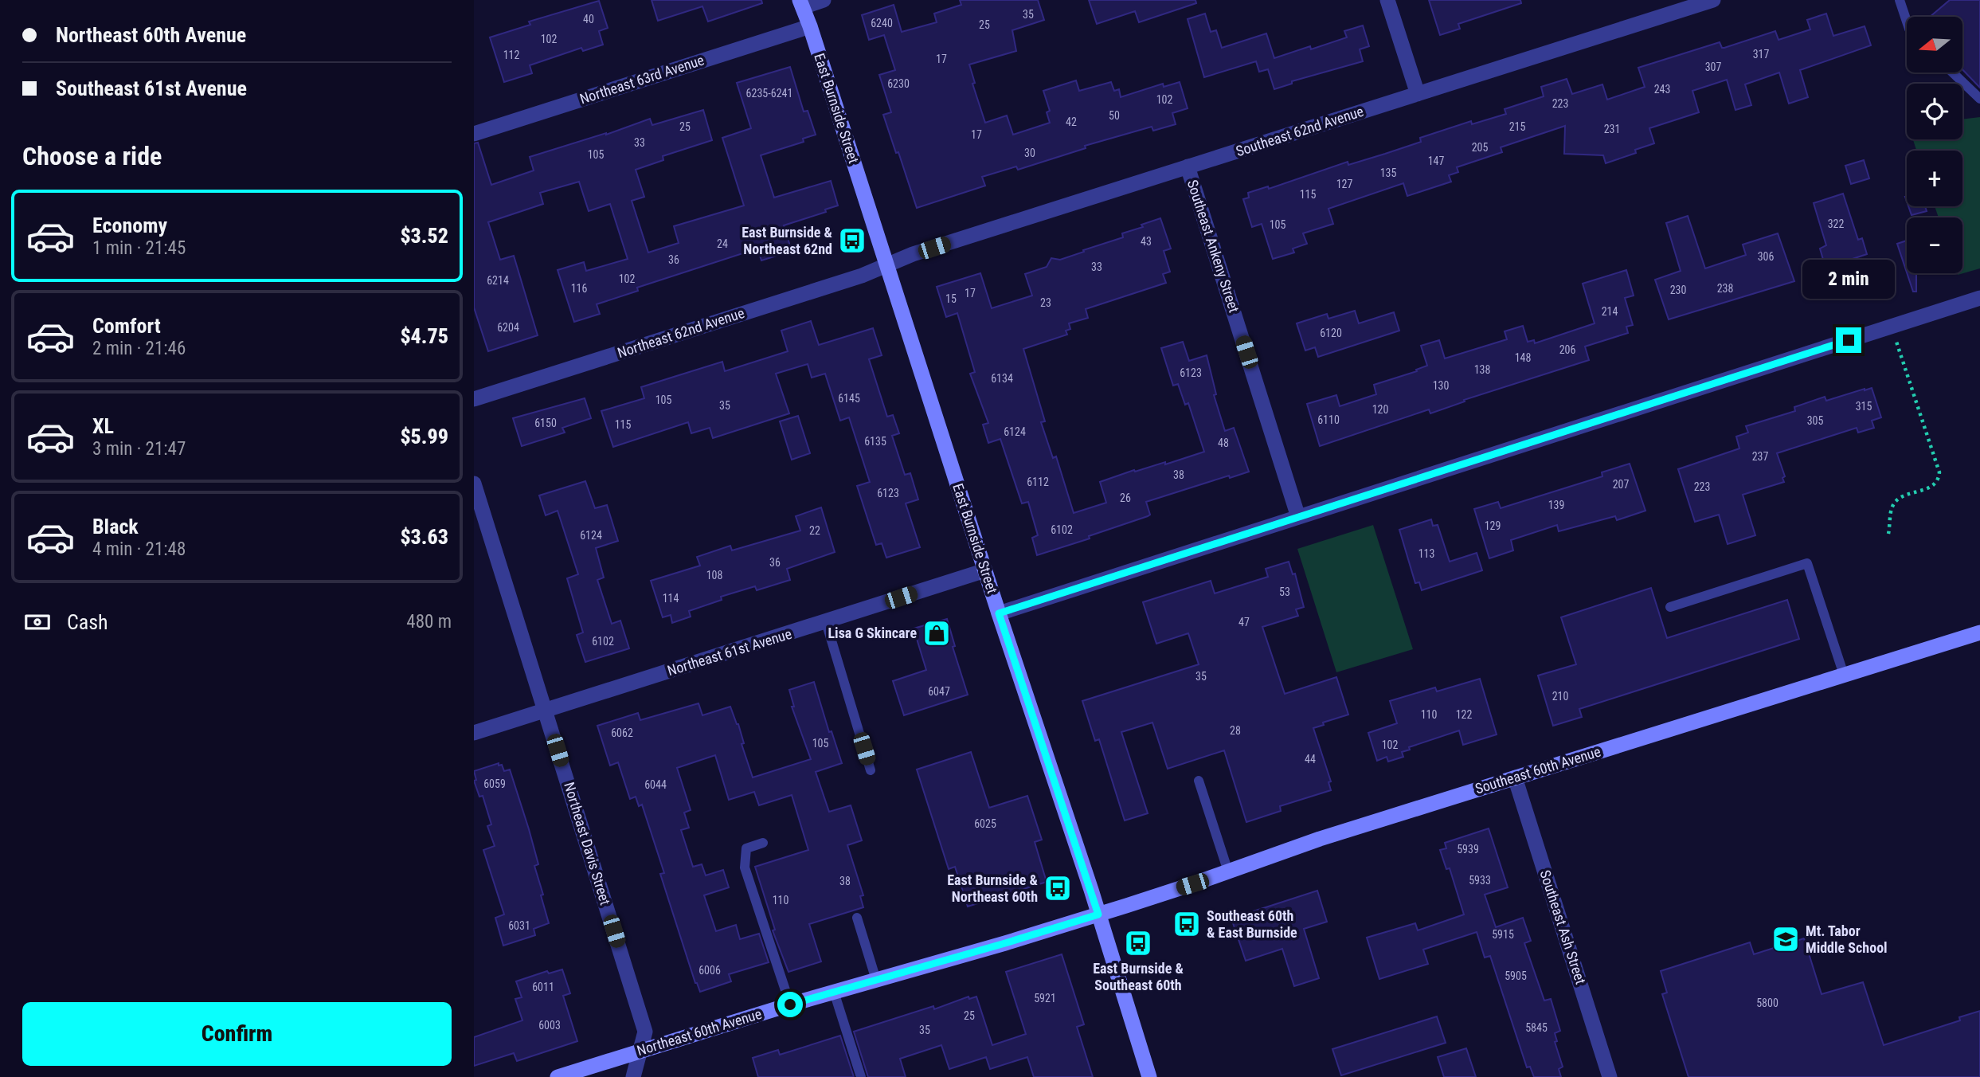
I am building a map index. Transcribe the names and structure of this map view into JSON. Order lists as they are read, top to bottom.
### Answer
{
  "streets": {
    "main road": ["East Burnside Street", "Southeast 60th Avenue", "Northeast 60th Avenue"],
    "street": [
      "Northeast 63rd Avenue",
      "Southeast 62nd Avenue",
      "Southeast Ankeny Street",
      "Northeast 62nd Avenue",
      "Northeast 61st Avenue",
      "Northeast Davis Street",
      "Southeast Ash Street"
    ]
  },
  "crossings": [
    ["Northeast 63rd Avenue", "East Burnside Street"],
    ["East Burnside Street", "Southeast 62nd Avenue"],
    ["East Burnside Street", "Northeast 62nd Avenue"],
    ["East Burnside Street", "Northeast 61st Avenue"],
    ["East Burnside Street", "Southeast 60th Avenue"],
    ["East Burnside Street", "Northeast 60th Avenue"],
    ["Southeast 62nd Avenue", "Southeast Ankeny Street"],
    ["Southeast 62nd Avenue", "Northeast 62nd Avenue"],
    ["Northeast 61st Avenue", "Northeast Davis Street"],
    ["Southeast 60th Avenue", "Southeast Ash Street"],
    ["Southeast 60th Avenue", "Northeast 60th Avenue"],
    ["Northeast Davis Street", "Northeast 60th Avenue"]
  ],
  "places": {
    "bus stop": [
      "East Burnside & Northeast 62nd",
      "East Burnside & Northeast 60th",
      "Southeast 60th & East Burnside",
      "East Burnside & Southeast 60th"
    ],
    "shop": ["Lisa G Skincare"],
    "school or university": ["Mt. Tabor Middle School"]
  },
  "house_numbers": [
    "35",
    "40",
    "6240",
    "25",
    "102",
    "317",
    "112",
    "17",
    "307",
    "6230",
    "243",
    "6235-6241",
    "102",
    "223",
    "50",
    "42",
    "25",
    "215",
    "231",
    "17",
    "33",
    "205",
    "30",
    "105",
    "147",
    "135",
    "127",
    "115",
    "322",
    "105",
    "43",
    "24",
    "306",
    "36",
    "33",
    "102",
    "6214",
    "116",
    "238",
    "230",
    "17",
    "15",
    "23",
    "214",
    "6204",
    "6120",
    "206",
    "148",
    "138",
    "6123",
    "6134",
    "130",
    "6145",
    "105",
    "35",
    "315",
    "120",
    "6110",
    "305",
    "6150",
    "115",
    "6124",
    "6135",
    "48",
    "237",
    "38",
    "6112",
    "207",
    "223",
    "6123",
    "26",
    "139",
    "129",
    "6102",
    "22",
    "6124",
    "113",
    "36",
    "108",
    "53",
    "114",
    "47",
    "6102",
    "35",
    "6047",
    "210",
    "110",
    "122",
    "28",
    "6062",
    "105",
    "102",
    "44",
    "6059",
    "6044",
    "6025",
    "5939",
    "5933",
    "38",
    "110",
    "6031",
    "5915",
    "6006",
    "5905",
    "6011",
    "5921",
    "5800",
    "25",
    "6003",
    "5845",
    "35"
  ],
  "north": "left",
  "page": {
    "banner": ["Northeast 60th Avenue", "Southeast 61st Avenue"],
    "map_buttons": ["+", "−"],
    "heading": "Choose a ride",
    "list": [
      {
        "name": "Economy",
        "note": "1 min · 21:45",
        "value": "$3.52"
      },
      {
        "name": "Comfort",
        "note": "2 min · 21:46",
        "value": "$4.75"
      },
      {
        "name": "XL",
        "note": "3 min · 21:47",
        "value": "$5.99"
      },
      {
        "name": "Black",
        "note": "4 min · 21:48",
        "value": "$3.63"
      }
    ],
    "bubble": "2 min",
    "pay": ["Cash", "480 m"],
    "buttons": "Confirm"
  }
}
